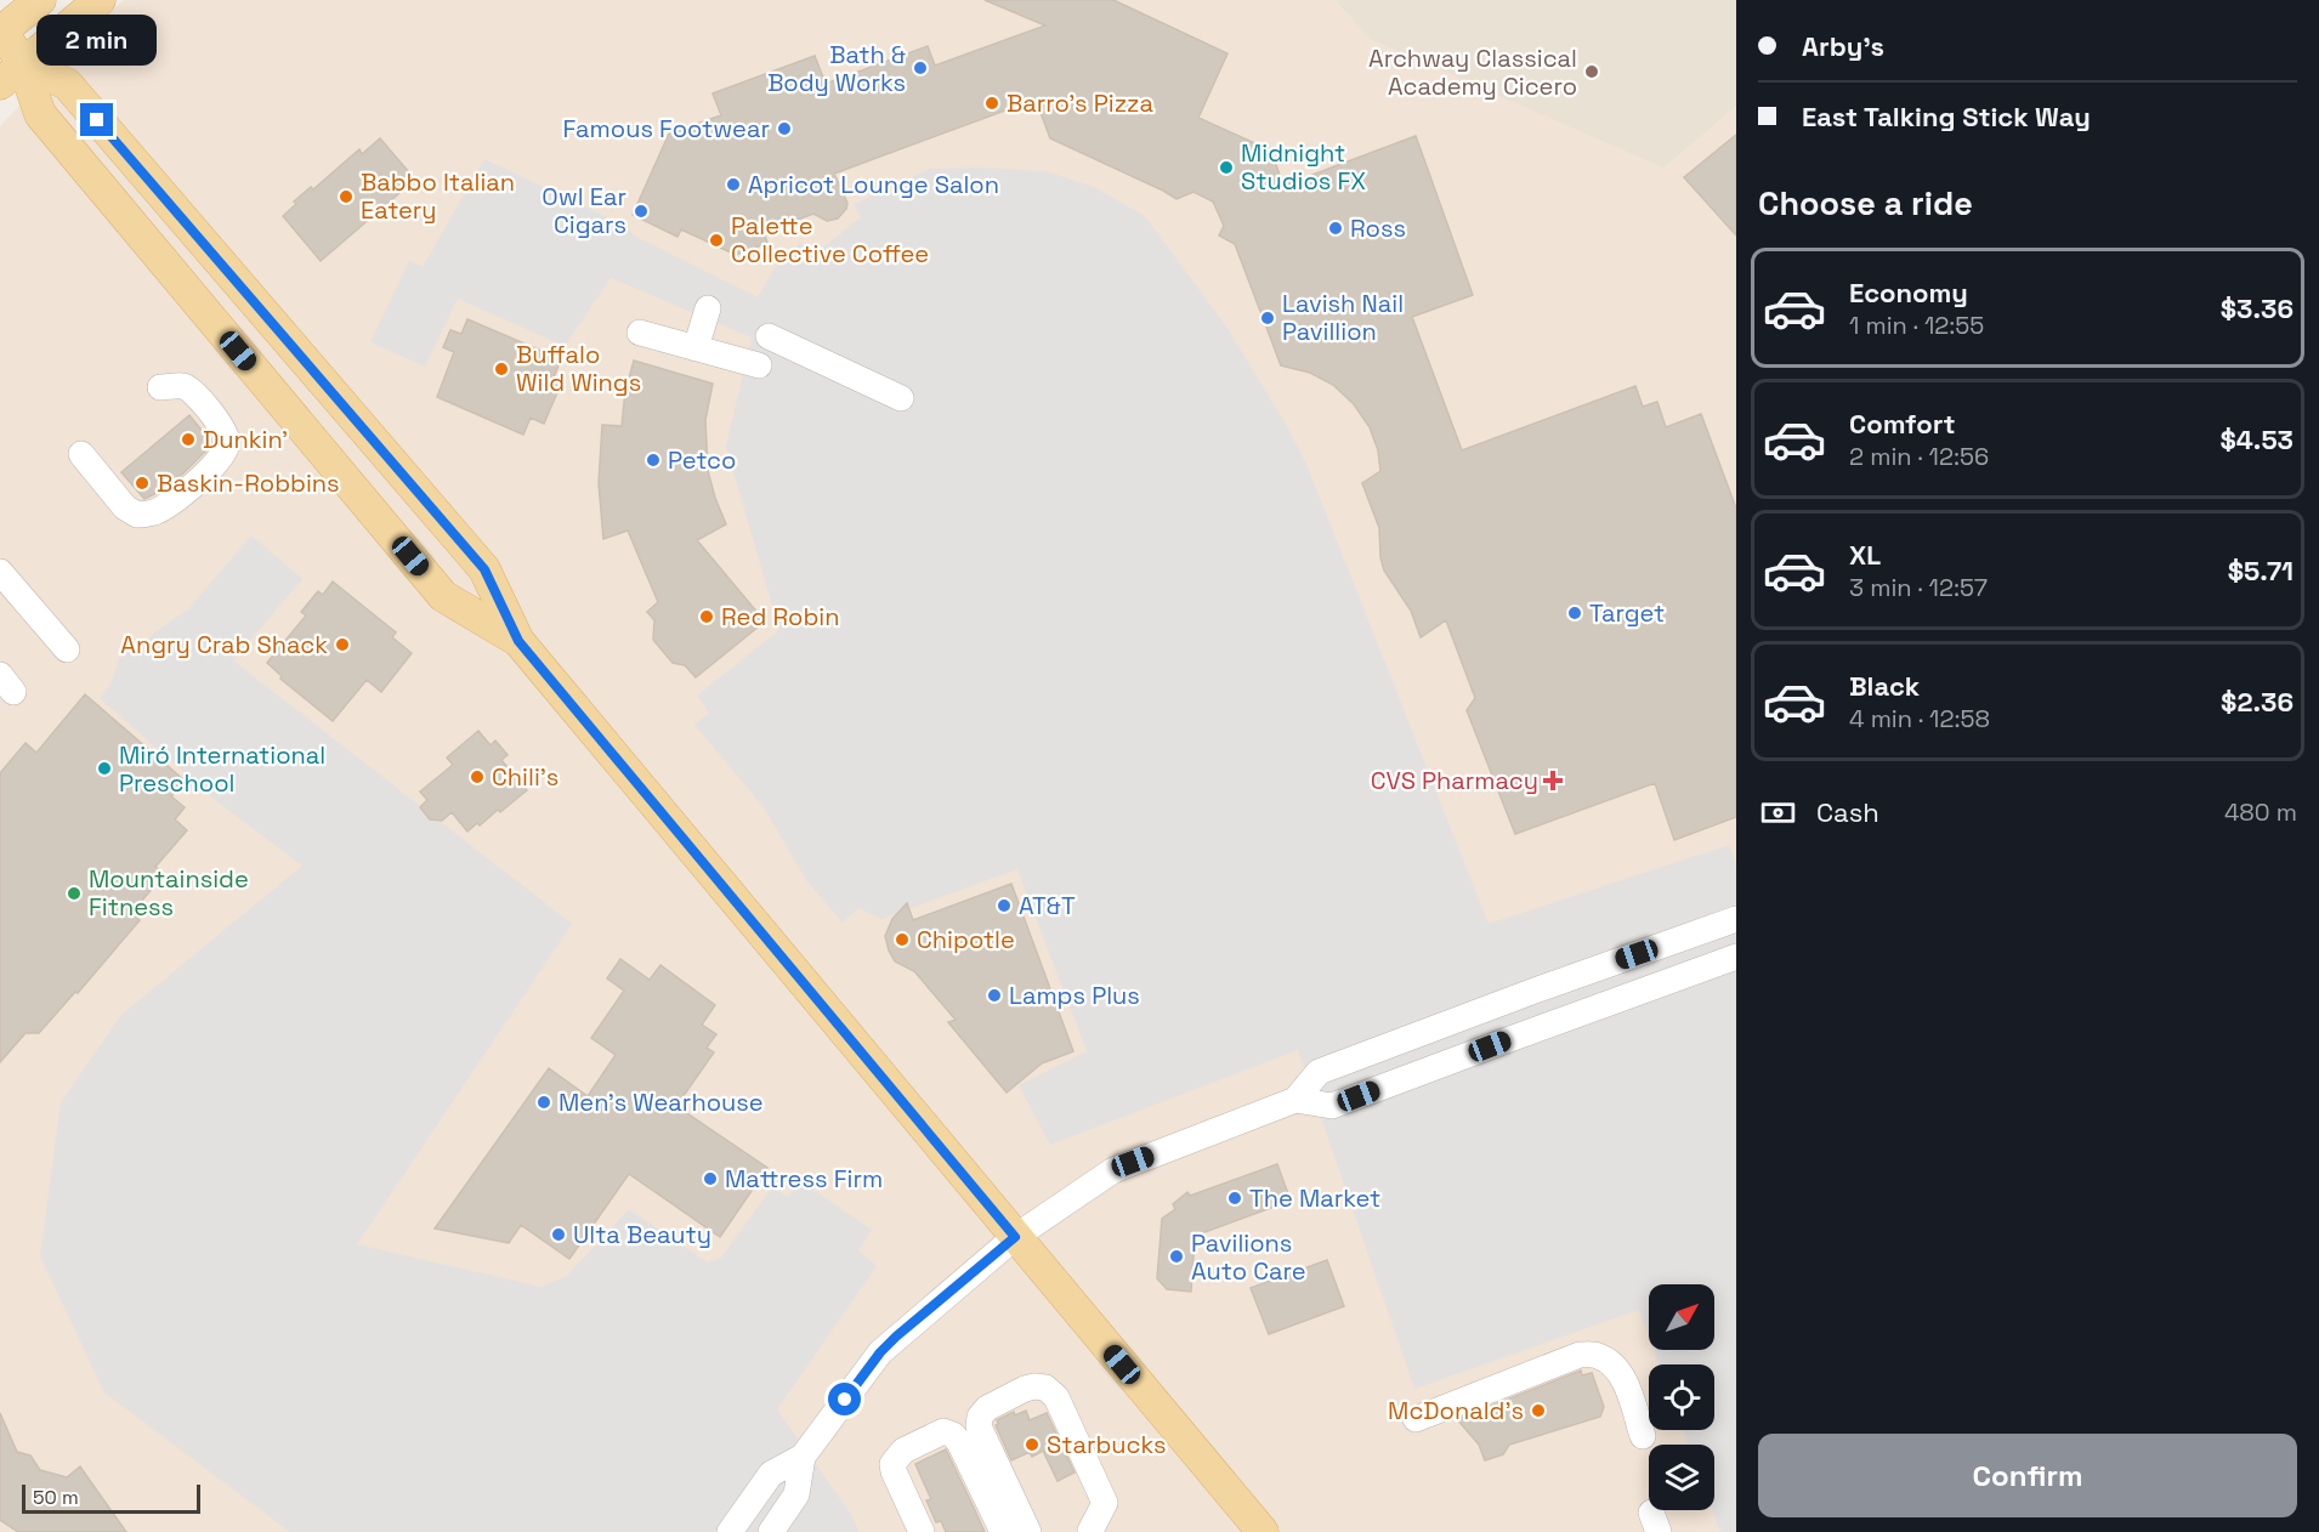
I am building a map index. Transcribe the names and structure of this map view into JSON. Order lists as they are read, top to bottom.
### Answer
{
  "places": {
    "other": [
      "Bath & Body Works",
      "Archway Classical Academy Cicero",
      "Barro's Pizza",
      "Famous Footwear",
      "Midnight Studios FX",
      "Apricot Lounge Salon",
      "Babbo Italian Eatery",
      "Owl Ear Cigars",
      "Ross",
      "Palette Collective Coffee",
      "Lavish Nail Pavillion",
      "Buffalo Wild Wings",
      "Dunkin'",
      "Petco",
      "Baskin-Robbins",
      "Target",
      "Red Robin",
      "Angry Crab Shack",
      "Miró International Preschool",
      "Chili's",
      "Mountainside Fitness",
      "AT&T",
      "Chipotle",
      "Lamps Plus",
      "Men's Wearhouse",
      "Mattress Firm",
      "The Market",
      "Ulta Beauty",
      "Pavilions Auto Care",
      "McDonald's",
      "Starbucks"
    ],
    "health": ["CVS Pharmacy"]
  },
  "scale_bar": "50 m",
  "north": "top right",
  "page": {
    "banner": ["Arby's", "East Talking Stick Way"],
    "bubble": "2 min",
    "heading": "Choose a ride",
    "list": [
      {
        "name": "Economy",
        "note": "1 min · 12:55",
        "value": "$3.36"
      },
      {
        "name": "Comfort",
        "note": "2 min · 12:56",
        "value": "$4.53"
      },
      {
        "name": "XL",
        "note": "3 min · 12:57",
        "value": "$5.71"
      },
      {
        "name": "Black",
        "note": "4 min · 12:58",
        "value": "$2.36"
      }
    ],
    "pay": ["Cash", "480 m"],
    "buttons": "Confirm",
    "scale": "50 m"
  }
}
